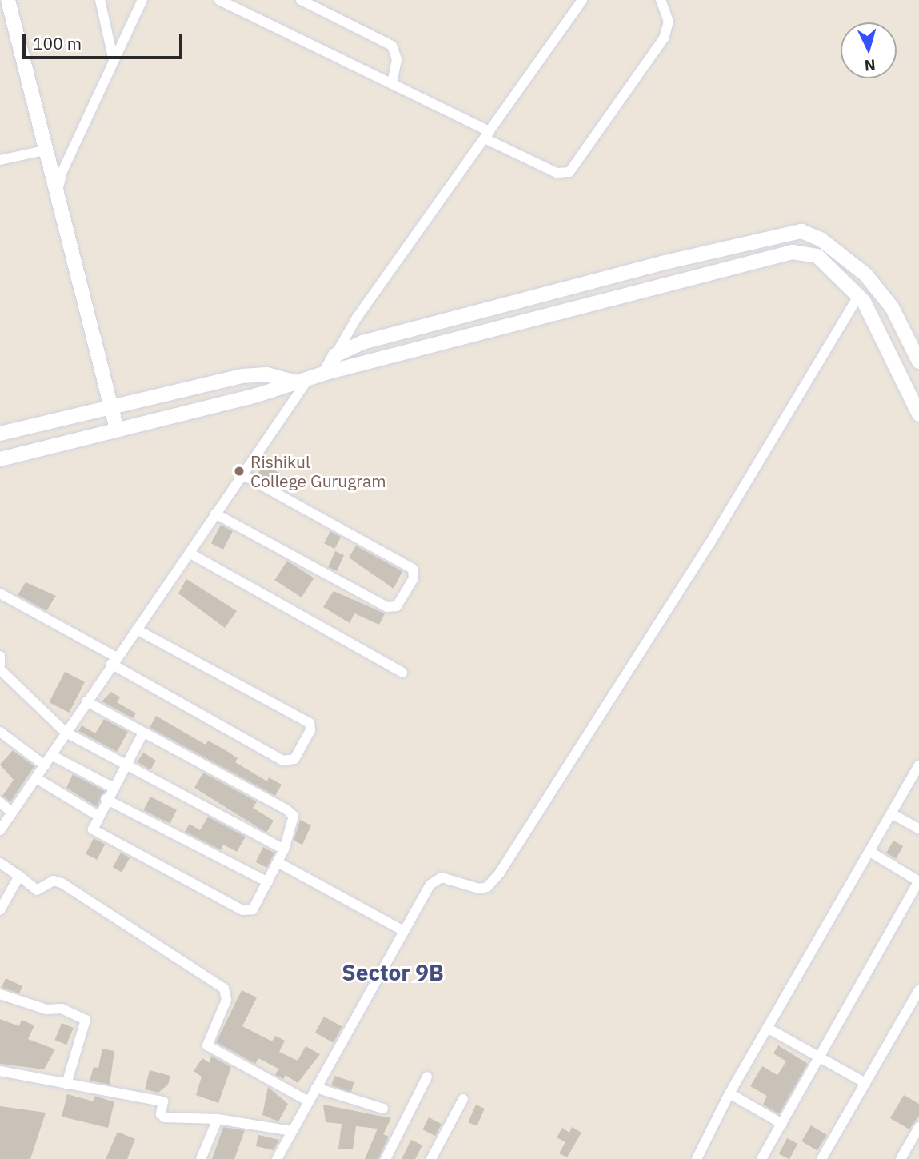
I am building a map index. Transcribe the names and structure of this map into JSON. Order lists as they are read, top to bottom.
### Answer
{
  "districts": ["Sector 9B"],
  "places": ["Rishikul College Gurugram"],
  "scale_bar": "100 m",
  "north": "bottom"
}
